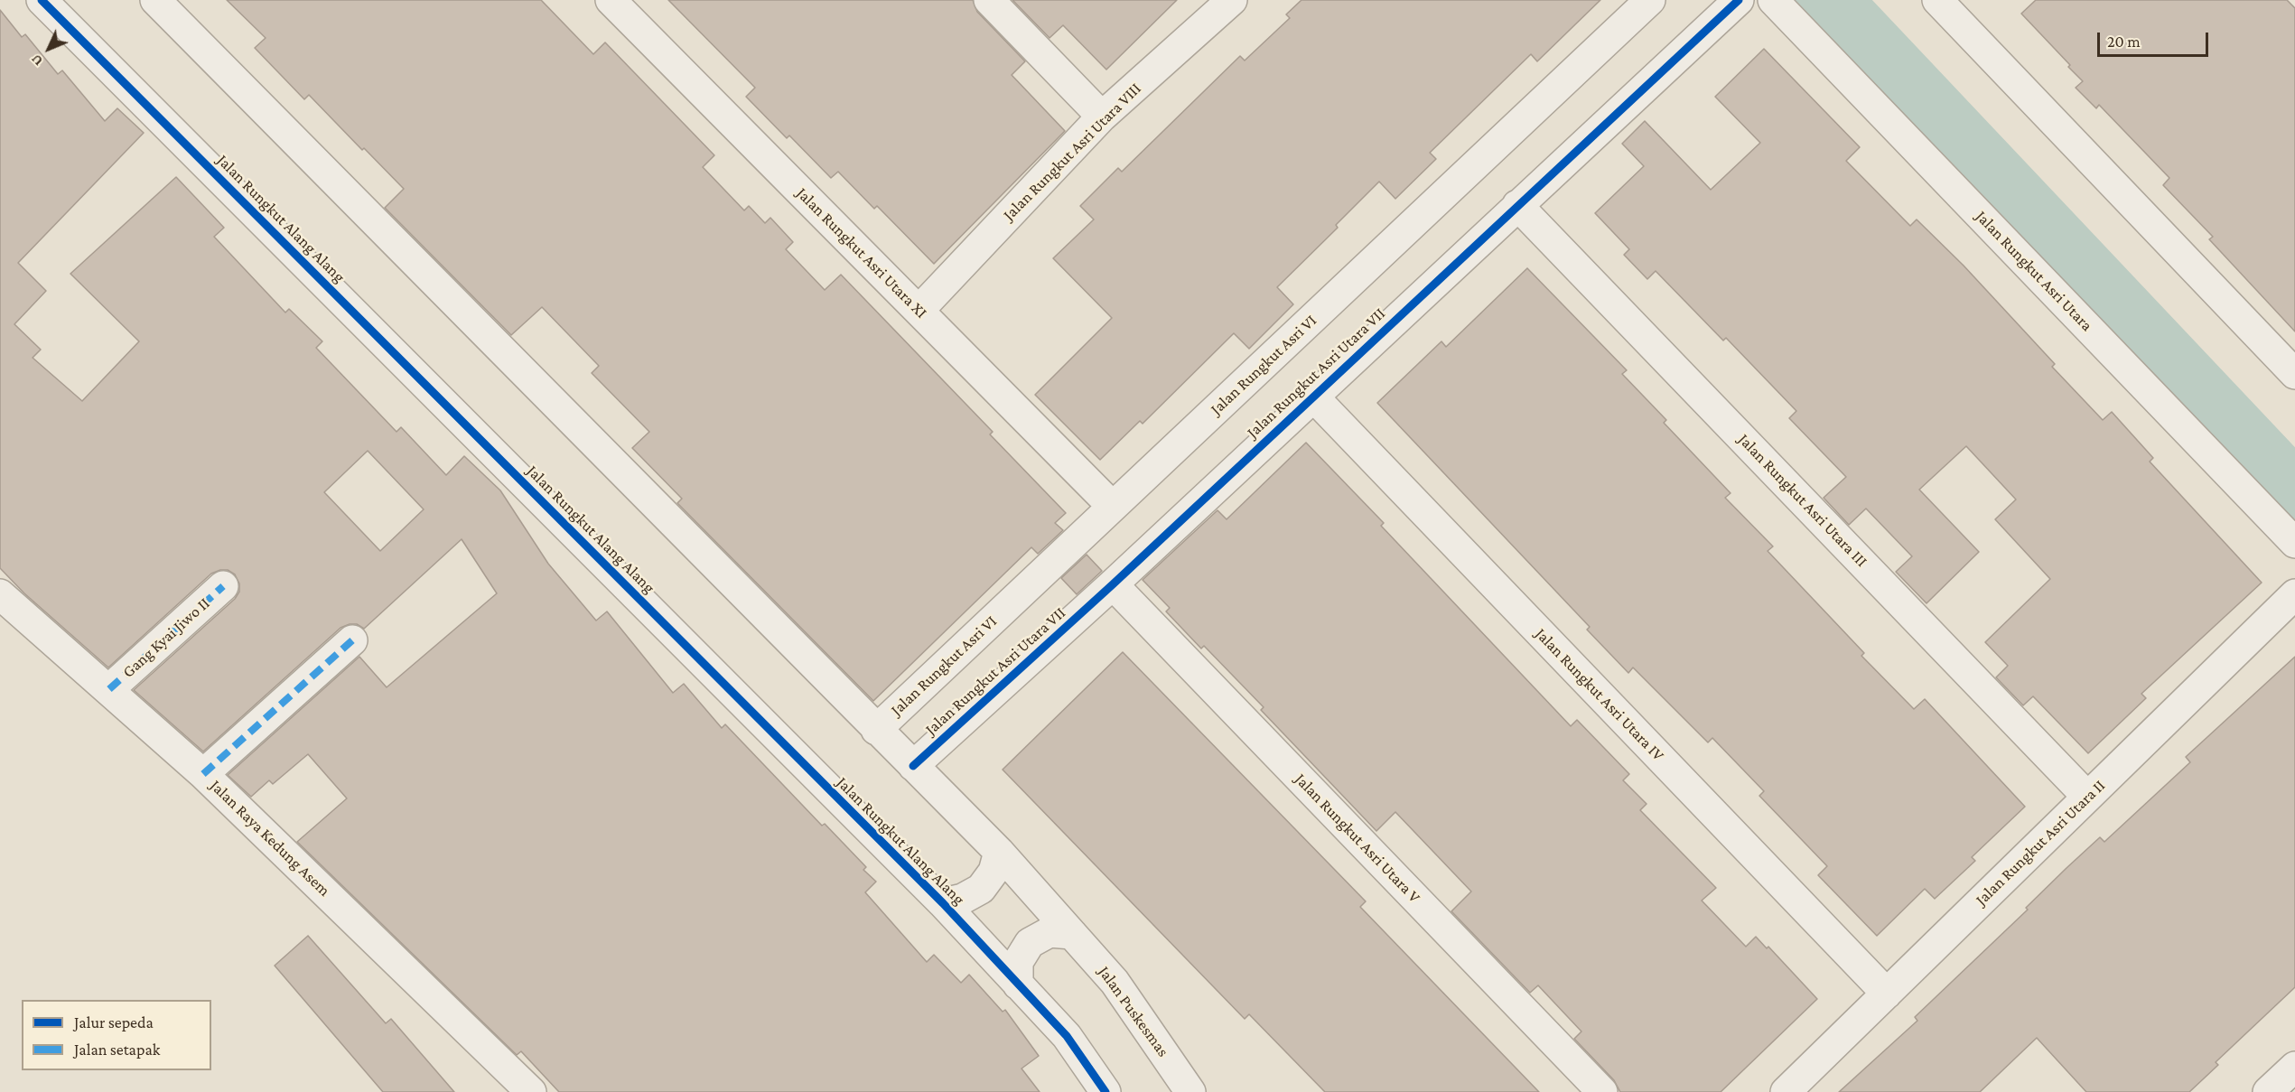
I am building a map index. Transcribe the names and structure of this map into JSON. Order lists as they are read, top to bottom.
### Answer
{
  "streets": {
    "street": [
      "Jalan Rungkut Asri Utara VIII",
      "Jalan Rungkut Alang Alang",
      "Jalan Rungkut Asri Utara XI",
      "Jalan Rungkut Asri Utara",
      "Jalan Rungkut Asri VI",
      "Jalan Rungkut Asri Utara VII",
      "Jalan Rungkut Asri Utara III",
      "Gang Kyai Jiwo II",
      "Jalan Rungkut Asri Utara IV",
      "Jalan Raya Kedung Asem",
      "Jalan Rungkut Asri Utara V",
      "Jalan Rungkut Asri Utara II",
      "Jalan Puskesmas"
    ]
  },
  "crossings": [
    ["Jalan Rungkut Asri Utara VIII", "Jalan Rungkut Asri Utara XI"],
    ["Jalan Rungkut Asri Utara XI", "Jalan Rungkut Asri VI"],
    ["Jalan Rungkut Asri Utara VII", "Jalan Rungkut Asri Utara III"],
    ["Jalan Rungkut Asri Utara VII", "Jalan Rungkut Asri Utara IV"],
    ["Jalan Rungkut Asri Utara VII", "Jalan Rungkut Asri Utara V"],
    ["Jalan Rungkut Asri Utara III", "Jalan Rungkut Asri Utara II"],
    ["Gang Kyai Jiwo II", "Jalan Raya Kedung Asem"],
    ["Jalan Rungkut Asri Utara IV", "Jalan Rungkut Asri Utara II"]
  ],
  "legend": ["Jalur sepeda", "Jalan setapak"],
  "scale_bar": "20 m",
  "north": "bottom left"
}
